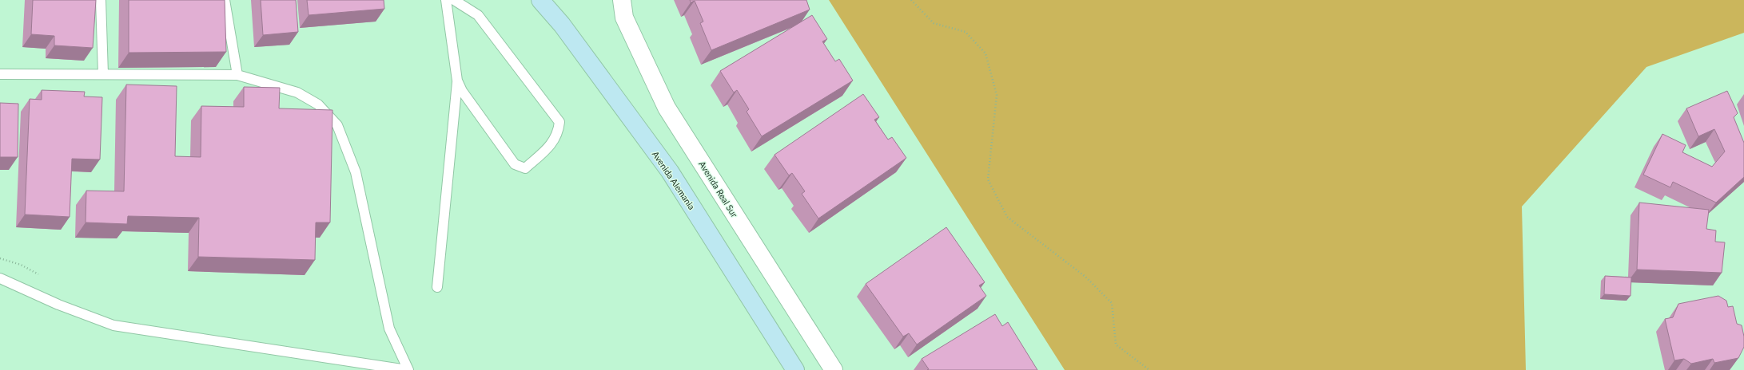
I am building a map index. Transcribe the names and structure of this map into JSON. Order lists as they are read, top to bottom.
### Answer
{
  "streets": {
    "street": ["Avenida Alemania", "Avenida Real Sur"]
  }
}
